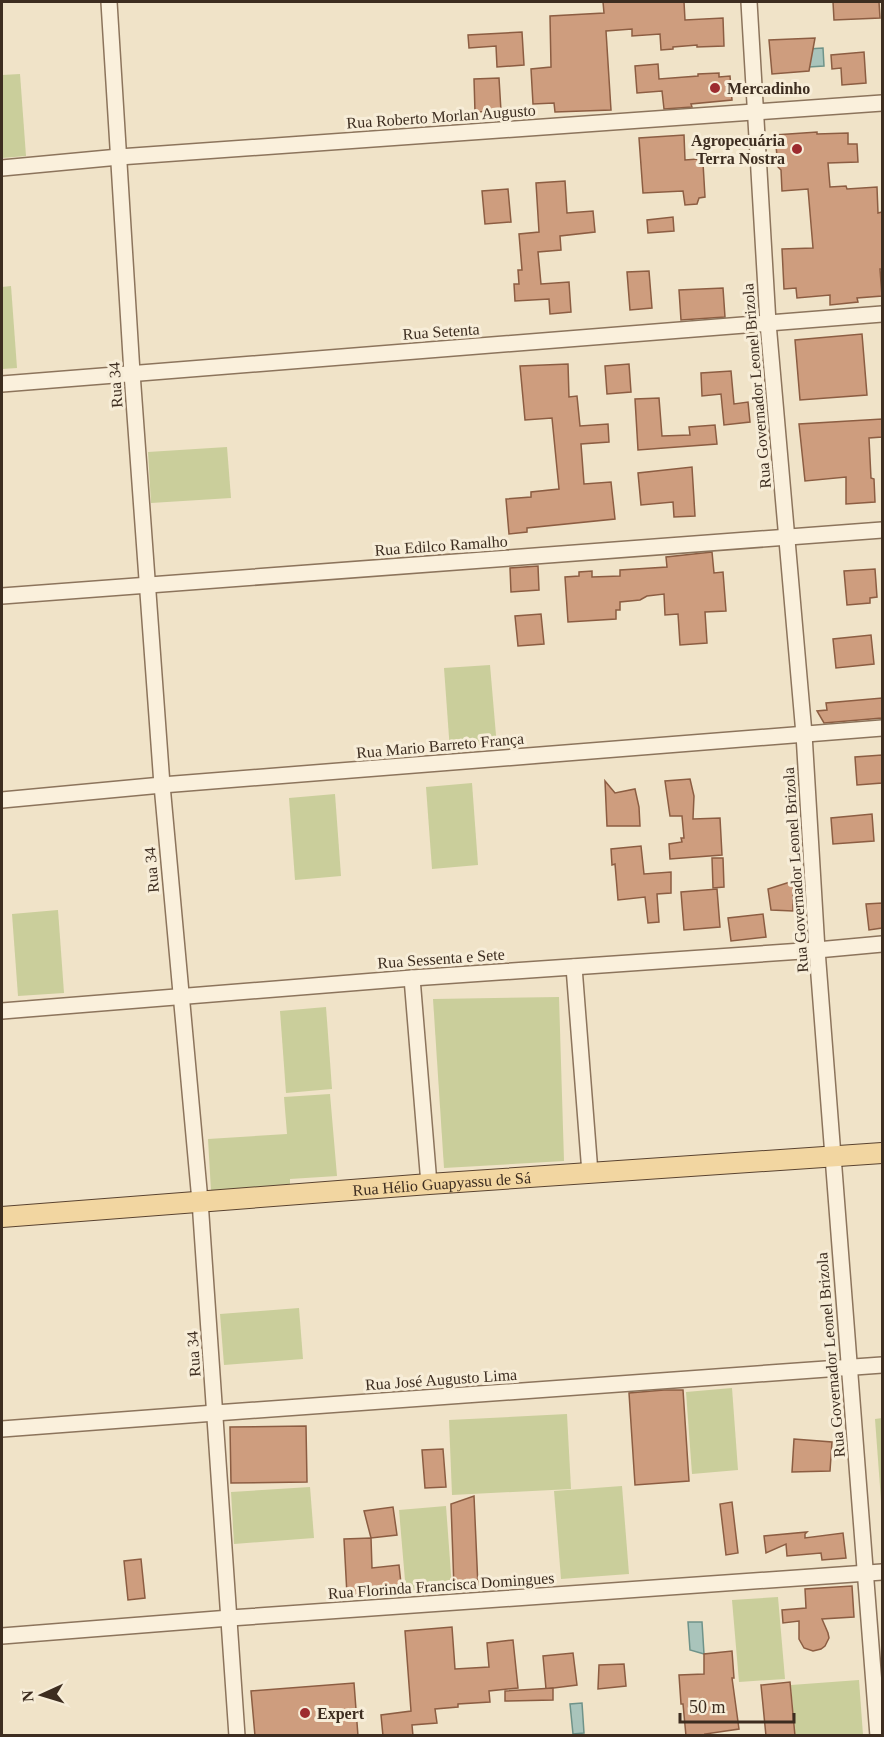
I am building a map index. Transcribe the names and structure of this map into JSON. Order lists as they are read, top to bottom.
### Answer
{
  "streets": {
    "main road": ["Rua Hélio Guapyassu de Sá"],
    "street": [
      "Rua Roberto Morlan Augusto",
      "Rua Setenta",
      "Rua 34",
      "Rua Governador Leonel Brizola",
      "Rua Edilco Ramalho",
      "Rua Mario Barreto França",
      "Rua Sessenta e Sete",
      "Rua José Augusto Lima",
      "Rua Florinda Francisca Domingues"
    ]
  },
  "crossings": [
    ["Rua Roberto Morlan Augusto", "Rua 34"],
    ["Rua Roberto Morlan Augusto", "Rua Governador Leonel Brizola"],
    ["Rua Setenta", "Rua 34"],
    ["Rua Setenta", "Rua Governador Leonel Brizola"],
    ["Rua 34", "Rua Edilco Ramalho"],
    ["Rua 34", "Rua Mario Barreto França"],
    ["Rua 34", "Rua Sessenta e Sete"],
    ["Rua 34", "Rua Hélio Guapyassu de Sá"],
    ["Rua 34", "Rua José Augusto Lima"],
    ["Rua 34", "Rua Florinda Francisca Domingues"],
    ["Rua Governador Leonel Brizola", "Rua Edilco Ramalho"],
    ["Rua Governador Leonel Brizola", "Rua Mario Barreto França"],
    ["Rua Governador Leonel Brizola", "Rua Sessenta e Sete"],
    ["Rua Governador Leonel Brizola", "Rua Hélio Guapyassu de Sá"],
    ["Rua Governador Leonel Brizola", "Rua José Augusto Lima"],
    ["Rua Governador Leonel Brizola", "Rua Florinda Francisca Domingues"]
  ],
  "places": ["Mercadinho", "Agropecuária Terra Nostra", "Expert"],
  "scale_bar": "50 m",
  "north": "left"
}
